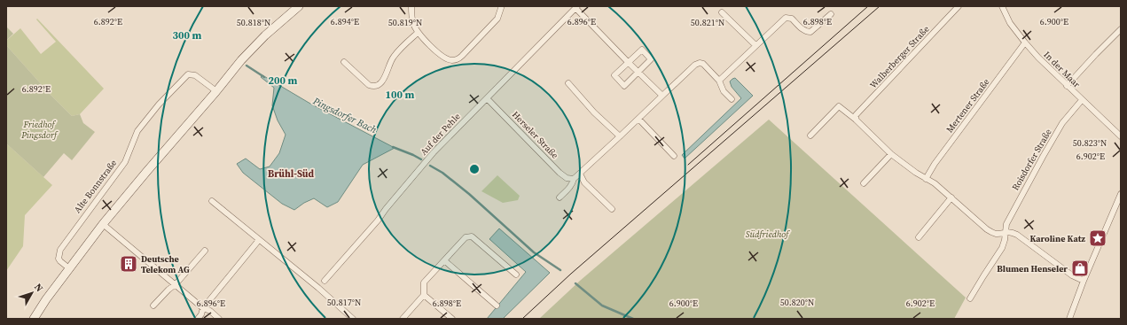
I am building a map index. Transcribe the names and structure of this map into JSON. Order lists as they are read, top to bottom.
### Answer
{
  "streets": {
    "street": [
      "Walberberger Straße",
      "In der Maar",
      "Mertener Straße",
      "Auf der Pehle",
      "Herseler Straße",
      "Roisdorfer Straße",
      "Alte Bonnstraße"
    ]
  },
  "crossings": [
    ["In der Maar", "Mertener Straße"],
    ["In der Maar", "Roisdorfer Straße"],
    ["Auf der Pehle", "Herseler Straße"]
  ],
  "districts": ["Brühl-Süd"],
  "water": ["Pingsdorfer Bach"],
  "parks": ["Friedhof Pingsdorf", "Südfriedhof"],
  "places": {
    "place": ["Karoline Katz"],
    "building": ["Deutsche Telekom AG"],
    "shop": ["Blumen Henseler"]
  },
  "north": "top right",
  "coordinates": [
    "6.896°E",
    "6.898°E",
    "6.892°E",
    "6.894°E",
    "6.900°E",
    "50.818°N",
    "50.819°N",
    "50.821°N",
    "50.823°N",
    "6.902°E",
    "50.817°N",
    "50.820°N"
  ],
  "rings": ["300 m", "200 m", "100 m"]
}
